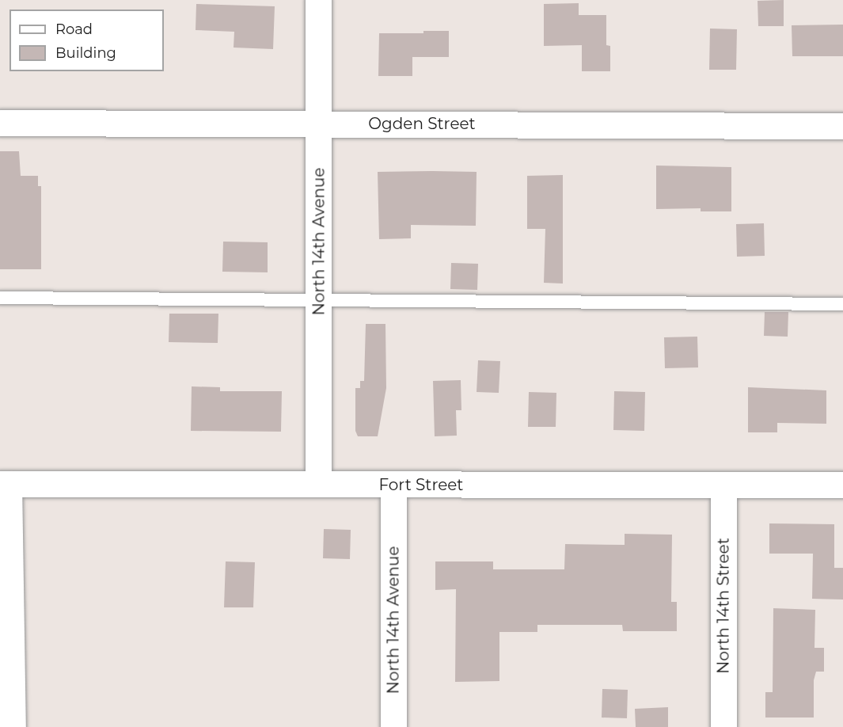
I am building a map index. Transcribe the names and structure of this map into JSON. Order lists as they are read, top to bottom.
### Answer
{
  "streets": {
    "street": [
      "Ogden Street",
      "North 14th Avenue",
      "Fort Street",
      "North 14th Street"
    ]
  },
  "crossings": [
    ["Ogden Street", "North 14th Avenue"],
    ["North 14th Avenue", "Fort Street"],
    ["Fort Street", "North 14th Street"]
  ],
  "legend": ["Road", "Building"]
}
